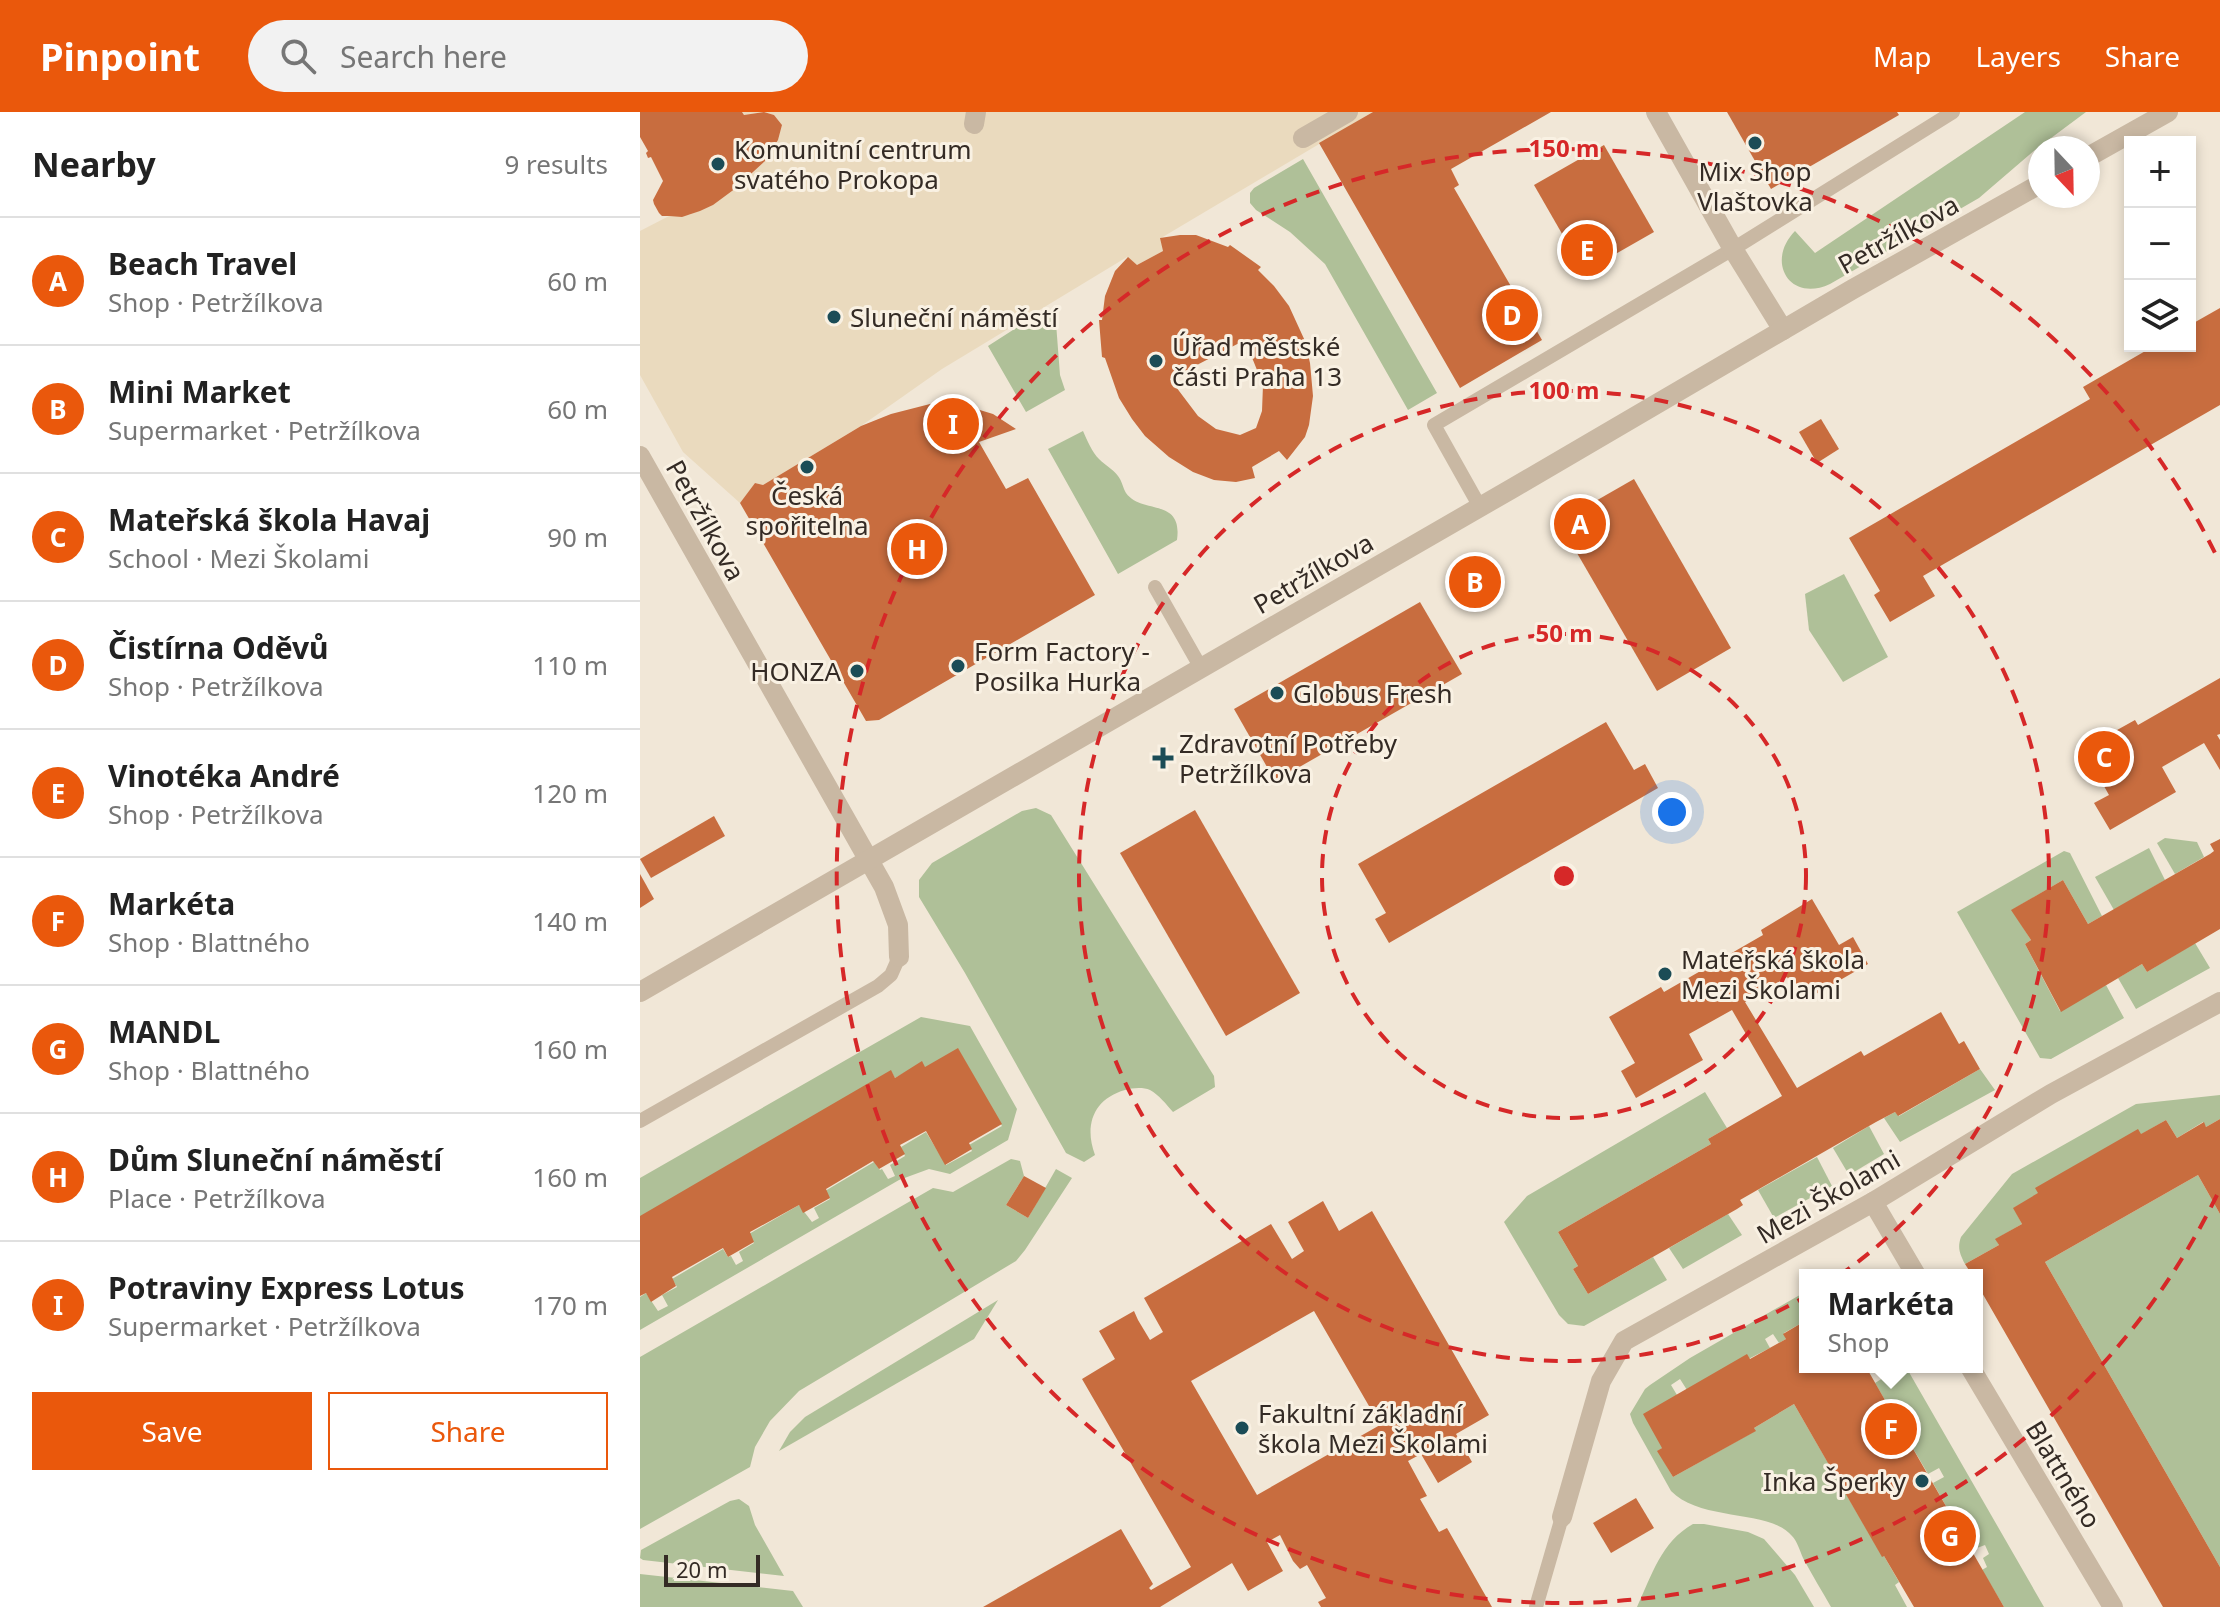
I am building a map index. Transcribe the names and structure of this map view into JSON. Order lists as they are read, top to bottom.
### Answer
{
  "streets": {
    "street": ["Petržílkova", "Mezi Školami", "Blattného"]
  },
  "places": {
    "other": [
      "Mix Shop Vlaštovka",
      "Komunitní centrum svatého Prokopa",
      "Sluneční náměstí",
      "Úřad městské části Praha 13",
      "Česká spořitelna",
      "Form Factory - Posilka Hurka",
      "HONZA",
      "Globus Fresh",
      "Mateřská škola Mezi Školami",
      "Fakultní základní škola Mezi Školami",
      "Inka Šperky"
    ],
    "health": ["Zdravotní Potřeby Petržílkova"]
  },
  "scale_bar": "20 m",
  "north": "bottom",
  "page": {
    "header": "Pinpoint",
    "search": "Search here",
    "nav": ["Map", "Layers", "Share"],
    "heading": ["Nearby", "9 results"],
    "map_buttons": ["+", "−"],
    "list": [
      {
        "mark": "A",
        "name": "Beach Travel",
        "note": "Shop · Petržílkova",
        "value": "60 m"
      },
      {
        "mark": "B",
        "name": "Mini Market",
        "note": "Supermarket · Petržílkova",
        "value": "60 m"
      },
      {
        "mark": "C",
        "name": "Mateřská škola Havaj",
        "note": "School · Mezi Školami",
        "value": "90 m"
      },
      {
        "mark": "D",
        "name": "Čistírna Oděvů",
        "note": "Shop · Petržílkova",
        "value": "110 m"
      },
      {
        "mark": "E",
        "name": "Vinotéka André",
        "note": "Shop · Petržílkova",
        "value": "120 m"
      },
      {
        "mark": "F",
        "name": "Markéta",
        "note": "Shop · Blattného",
        "value": "140 m"
      },
      {
        "mark": "G",
        "name": "MANDL",
        "note": "Shop · Blattného",
        "value": "160 m"
      },
      {
        "mark": "H",
        "name": "Dům Sluneční náměstí",
        "note": "Place · Petržílkova",
        "value": "160 m"
      },
      {
        "mark": "I",
        "name": "Potraviny Express Lotus",
        "note": "Supermarket · Petržílkova",
        "value": "170 m"
      }
    ],
    "pins": [
      "E",
      "D",
      "I",
      "A",
      "H",
      "B",
      "C",
      "F",
      "G"
    ],
    "popup": ["Markéta", "Shop"],
    "buttons": ["Save", "Share"],
    "scale": "20 m"
  },
  "rings": ["150 m", "100 m", "50 m"]
}
